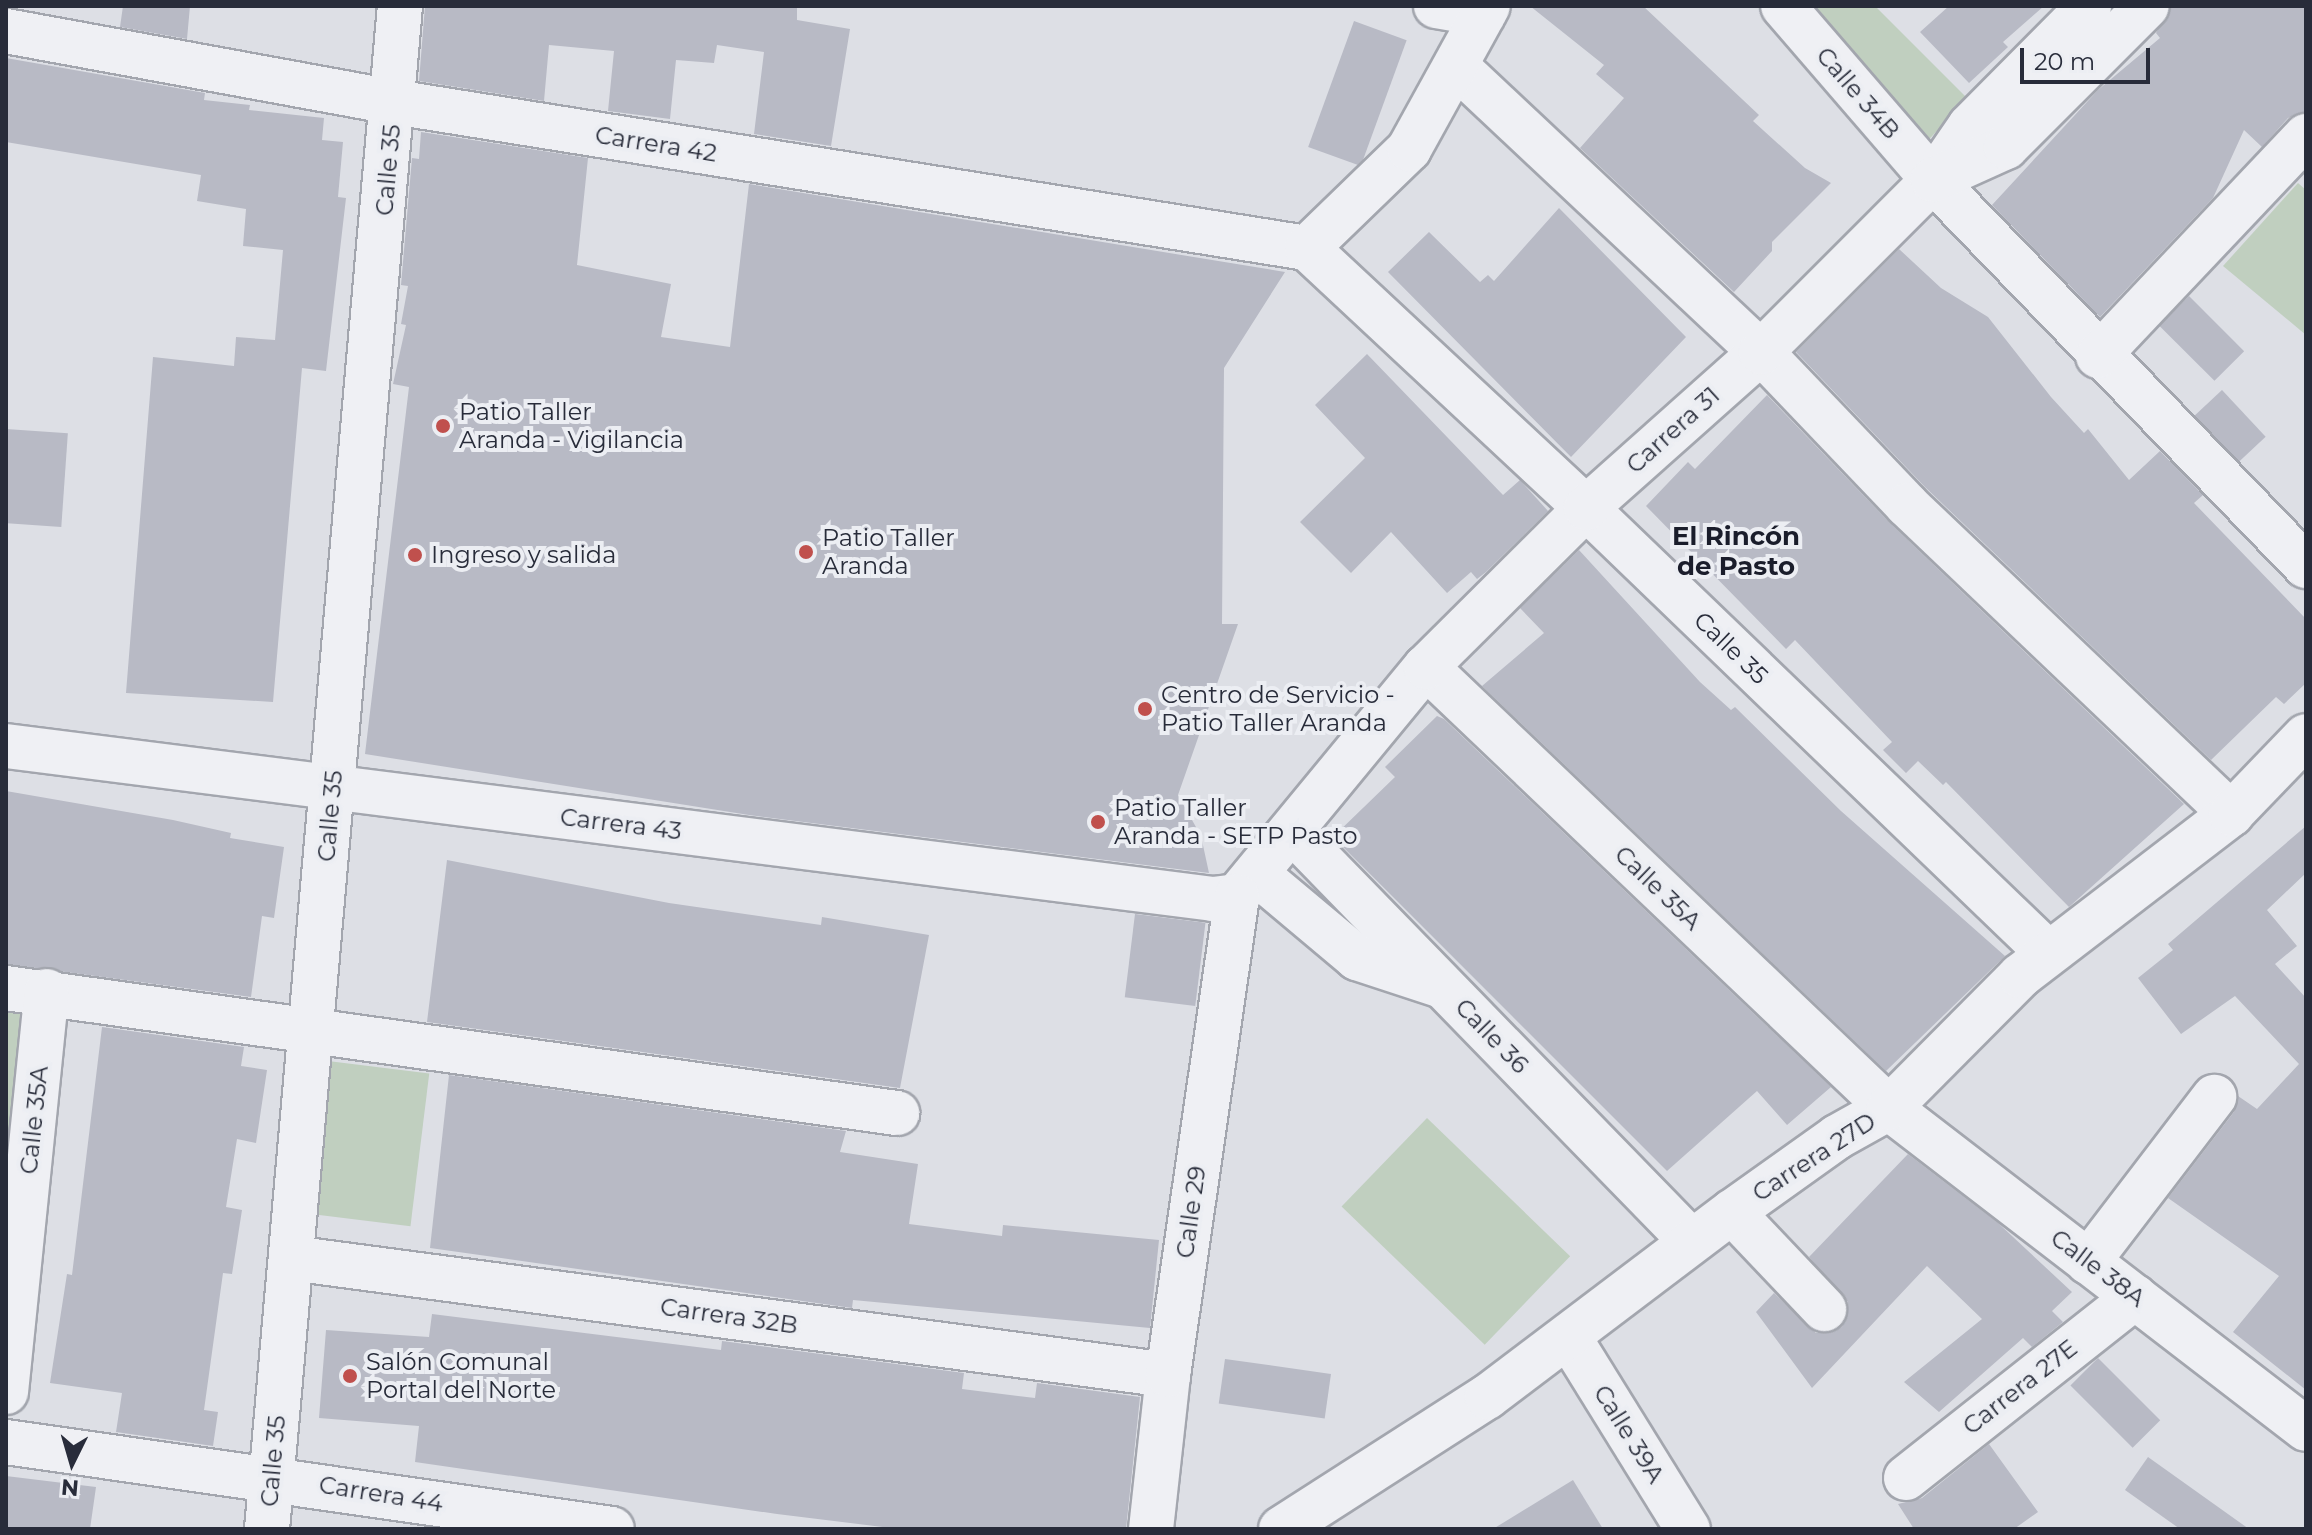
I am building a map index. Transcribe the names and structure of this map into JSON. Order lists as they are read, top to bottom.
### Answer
{
  "streets": {
    "street": [
      "Calle 34B",
      "Carrera 42",
      "Calle 35",
      "Carrera 31",
      "Carrera 43",
      "Calle 35A",
      "Calle 36",
      "Carrera 27D",
      "Calle 29",
      "Calle 38A",
      "Carrera 32B",
      "Carrera 27E",
      "Calle 39A",
      "Carrera 44"
    ]
  },
  "crossings": [
    ["Calle 34B", "Carrera 31"],
    ["Carrera 42", "Calle 35"],
    ["Calle 35", "Carrera 31"],
    ["Calle 35", "Carrera 43"],
    ["Calle 35", "Carrera 27D"],
    ["Calle 35", "Carrera 32B"],
    ["Calle 35", "Carrera 44"],
    ["Carrera 31", "Carrera 43"],
    ["Carrera 31", "Calle 35A"],
    ["Carrera 31", "Calle 36"],
    ["Carrera 31", "Calle 29"],
    ["Carrera 43", "Calle 29"],
    ["Calle 35A", "Carrera 27D"],
    ["Calle 35A", "Calle 38A"],
    ["Calle 36", "Carrera 27D"],
    ["Carrera 27D", "Calle 38A"],
    ["Carrera 27D", "Calle 39A"],
    ["Calle 29", "Carrera 32B"],
    ["Calle 38A", "Carrera 27E"]
  ],
  "districts": ["El Rincón de Pasto"],
  "places": [
    "Patio Taller Aranda - Vigilancia",
    "Patio Taller Aranda",
    "Ingreso y salida",
    "Centro de Servicio - Patio Taller Aranda",
    "Patio Taller Aranda - SETP Pasto",
    "Salón Comunal Portal del Norte"
  ],
  "scale_bar": "20 m",
  "north": "bottom"
}
